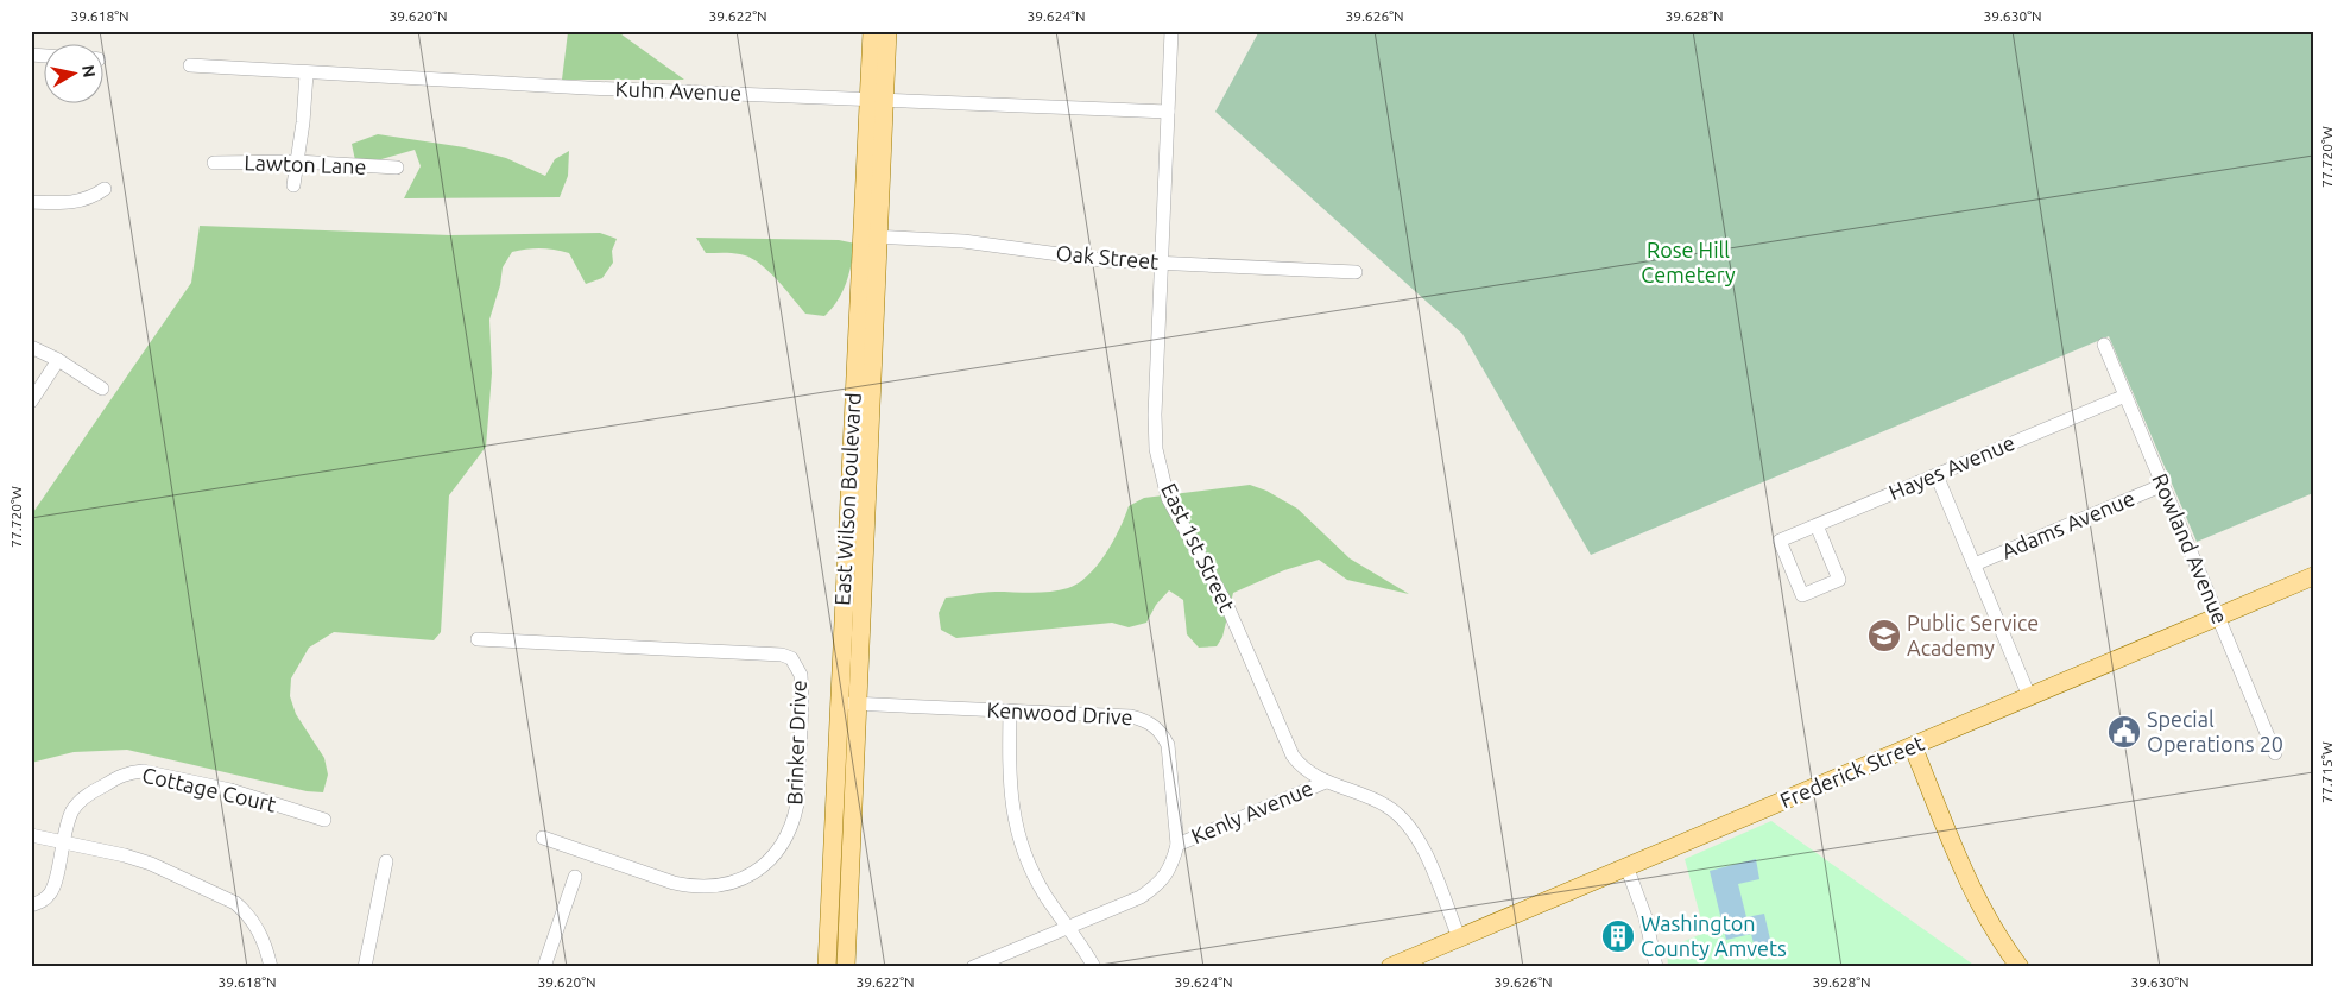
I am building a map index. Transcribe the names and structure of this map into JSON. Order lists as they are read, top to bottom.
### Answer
{
  "streets": {
    "main road": ["East Wilson Boulevard", "Frederick Street"],
    "street": [
      "Kuhn Avenue",
      "Lawton Lane",
      "Oak Street",
      "Hayes Avenue",
      "Adams Avenue",
      "East 1st Street",
      "Rowland Avenue",
      "Kenwood Drive",
      "Brinker Drive",
      "Cottage Court",
      "Kenly Avenue"
    ]
  },
  "crossings": [
    ["Kuhn Avenue", "East Wilson Boulevard"],
    ["Kuhn Avenue", "East 1st Street"],
    ["Oak Street", "East Wilson Boulevard"],
    ["Oak Street", "East 1st Street"],
    ["Hayes Avenue", "Rowland Avenue"],
    ["East Wilson Boulevard", "Kenwood Drive"],
    ["Adams Avenue", "Rowland Avenue"],
    ["East 1st Street", "Frederick Street"],
    ["East 1st Street", "Kenly Avenue"],
    ["Rowland Avenue", "Frederick Street"],
    ["Kenwood Drive", "Kenly Avenue"]
  ],
  "parks": ["Rose Hill Cemetery"],
  "places": {
    "school or university": ["Public Service Academy"],
    "public building": ["Special Operations 20"],
    "building": ["Washington County Amvets"]
  },
  "north": "right",
  "coordinates": [
    "39.618°N",
    "39.620°N",
    "39.622°N",
    "39.624°N",
    "39.626°N",
    "39.628°N",
    "39.630°N",
    "77.720°W",
    "77.715°W"
  ]
}
